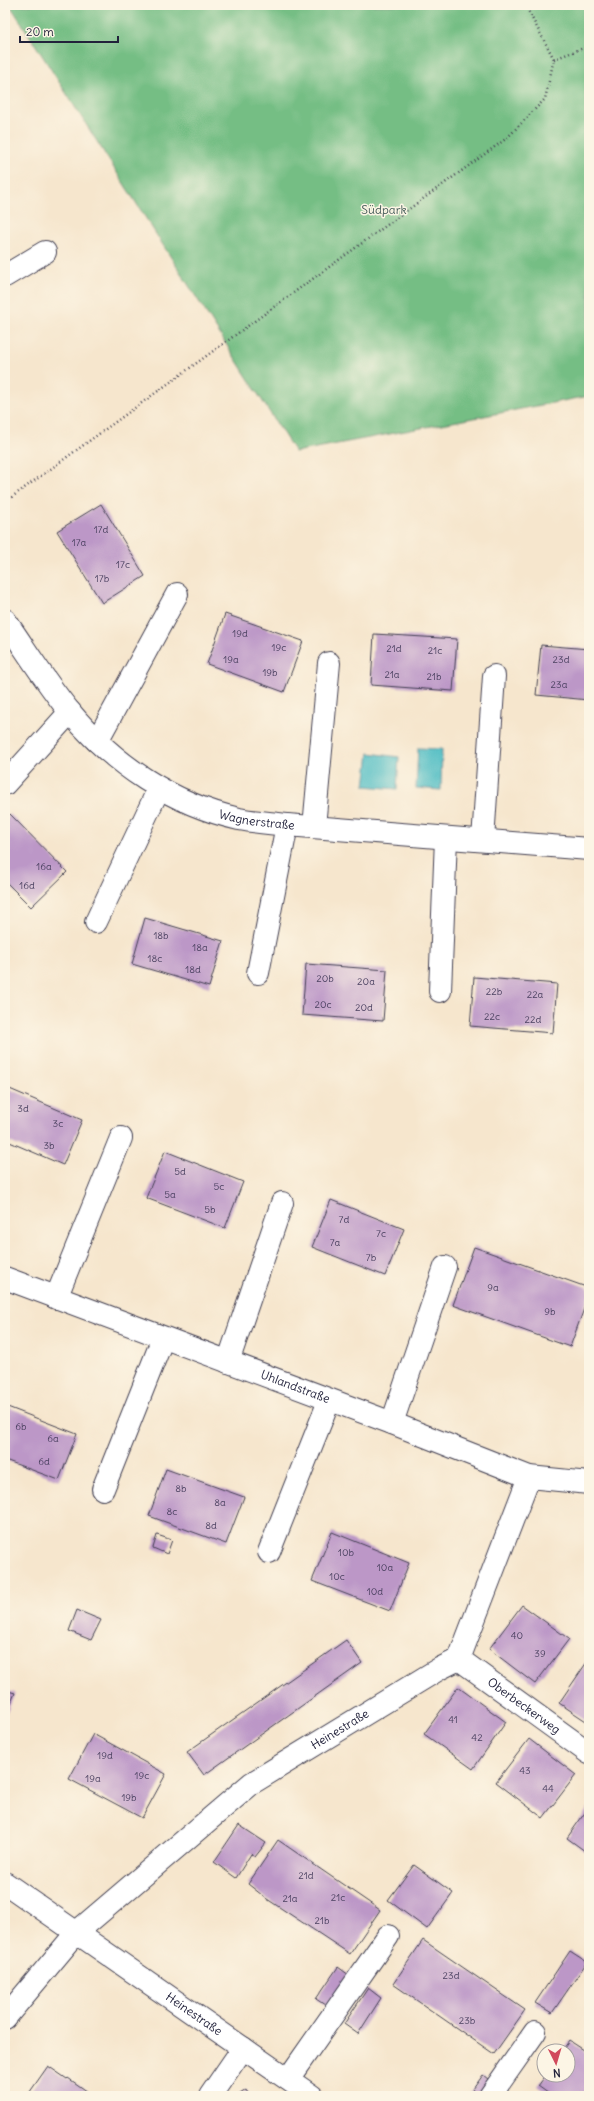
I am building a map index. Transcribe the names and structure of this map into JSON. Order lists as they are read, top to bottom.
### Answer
{
  "streets": {
    "street": [
      "Wagnerstraße",
      "Uhlandstraße",
      "Oberbeckerweg",
      "Heinestraße"
    ]
  },
  "crossings": [
    ["Oberbeckerweg", "Heinestraße"]
  ],
  "parks": ["Südpark"],
  "house_numbers": [
    "17d",
    "17a",
    "17c",
    "17b",
    "19d",
    "19c",
    "21d",
    "21c",
    "19a",
    "23d",
    "19b",
    "21a",
    "21b",
    "23a",
    "16a",
    "16d",
    "18b",
    "18a",
    "18c",
    "18d",
    "20b",
    "20a",
    "22b",
    "22a",
    "20c",
    "20d",
    "22c",
    "22d",
    "3d",
    "3c",
    "3b",
    "5d",
    "5c",
    "5a",
    "5b",
    "7d",
    "7c",
    "7a",
    "7b",
    "9a",
    "9b",
    "6b",
    "6a",
    "6d",
    "8b",
    "8a",
    "8c",
    "8d",
    "10b",
    "10a",
    "10c",
    "10d",
    "40",
    "39",
    "41",
    "42",
    "19d",
    "43",
    "19c",
    "19a",
    "44",
    "19b",
    "21d",
    "21c",
    "21a",
    "21b",
    "23d",
    "23b"
  ],
  "scale_bar": "20 m",
  "north": "bottom"
}
